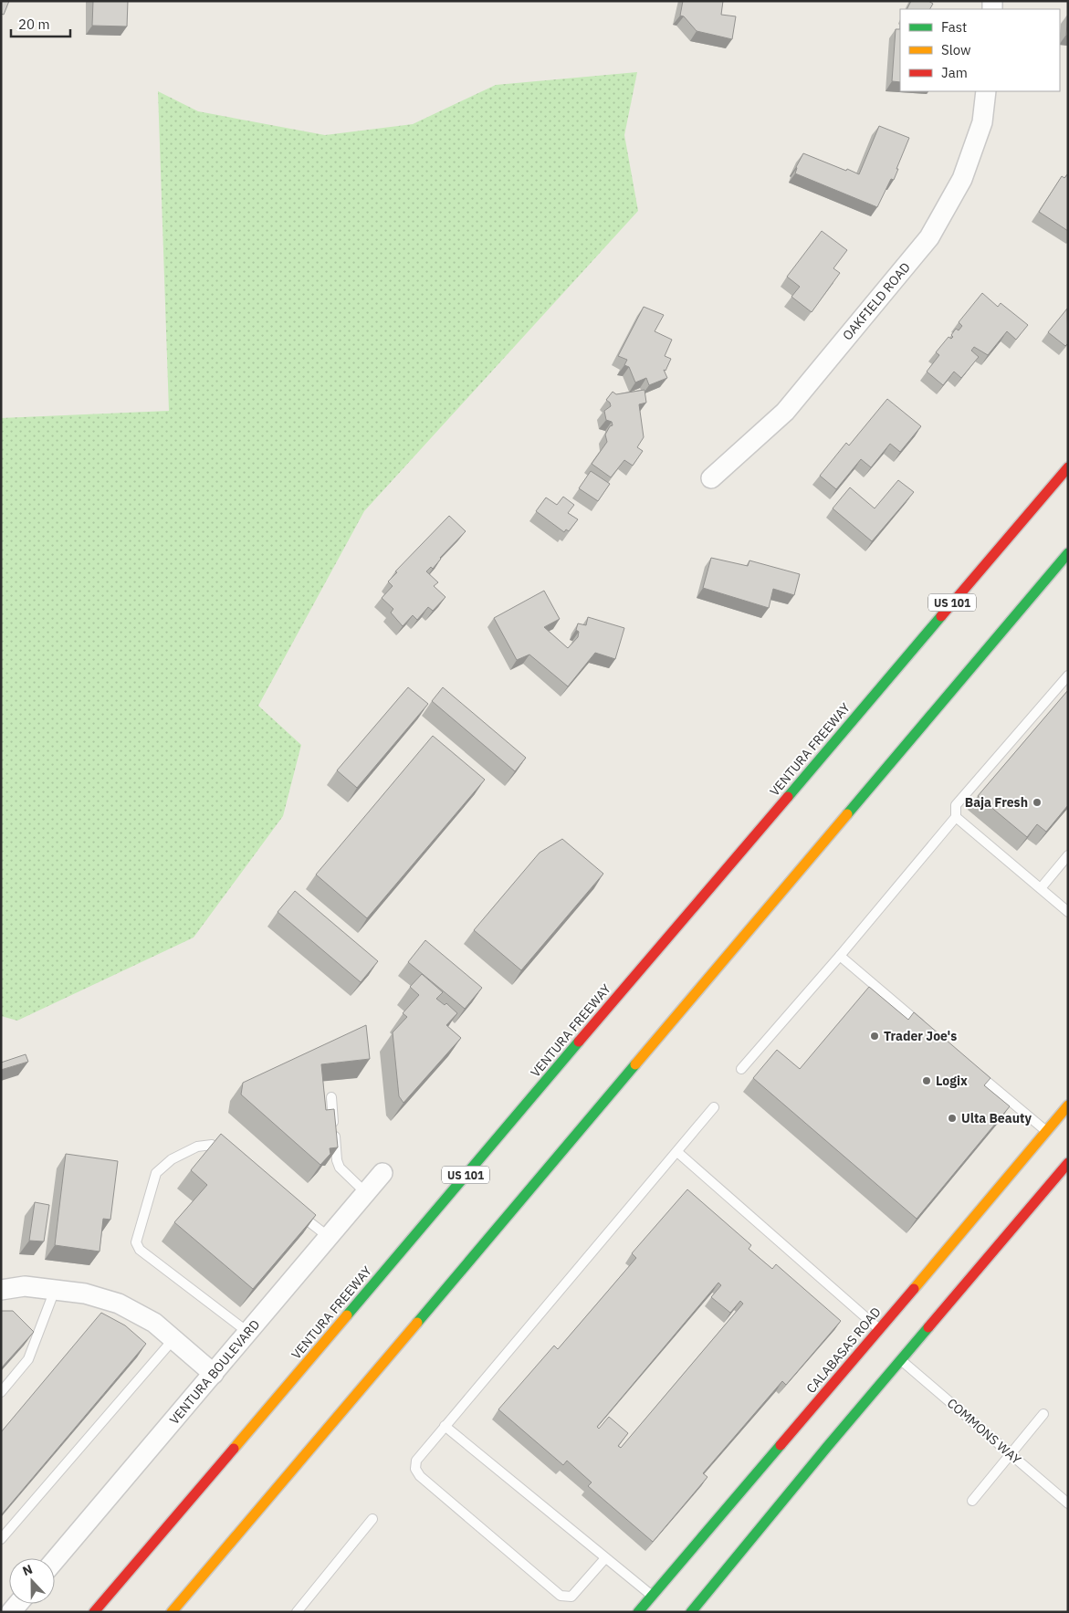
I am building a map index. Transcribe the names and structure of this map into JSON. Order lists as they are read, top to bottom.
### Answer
{
  "streets": {
    "main road": ["US 101", "VENTURA FREEWAY", "CALABASAS ROAD"],
    "street": ["OAKFIELD ROAD", "VENTURA BOULEVARD"],
    "lane": ["COMMONS WAY"]
  },
  "places": [
    "Baja Fresh",
    "Trader Joe's",
    "Logix",
    "Ulta Beauty"
  ],
  "legend": ["Fast", "Slow", "Jam"],
  "scale_bar": "20 m",
  "north": "top"
}
